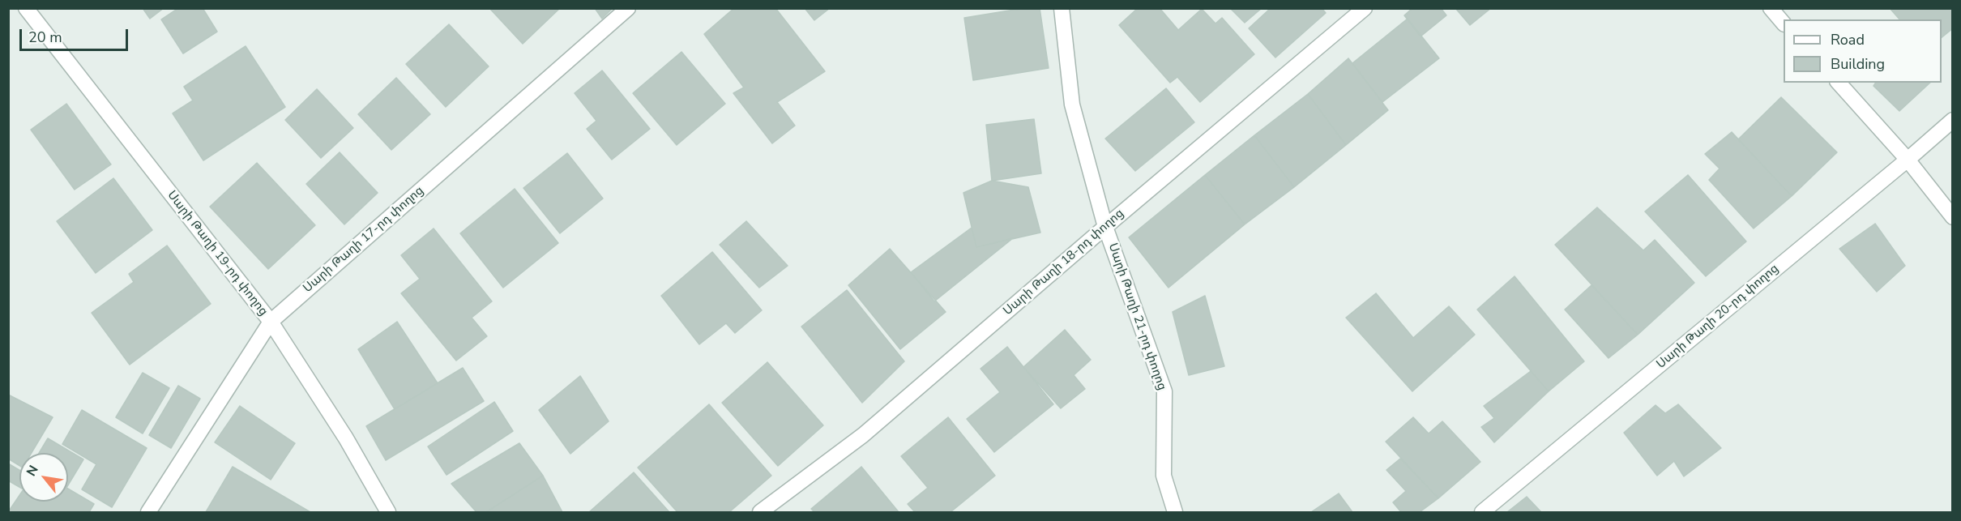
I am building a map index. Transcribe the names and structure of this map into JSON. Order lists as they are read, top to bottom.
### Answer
{
  "streets": {
    "street": [
      "Սարի Թաղի 17-րդ փողոց",
      "Սարի Թաղի 19-րդ փողոց",
      "Սարի Թաղի 18-րդ փողոց",
      "Սարի Թաղի 21-րդ փողոց",
      "Սարի Թաղի 20-րդ փողոց"
    ]
  },
  "crossings": [
    ["Սարի Թաղի 17-րդ փողոց", "Սարի Թաղի 19-րդ փողոց"],
    ["Սարի Թաղի 18-րդ փողոց", "Սարի Թաղի 21-րդ փողոց"]
  ],
  "legend": ["Road", "Building"],
  "scale_bar": "20 m",
  "north": "top left"
}
